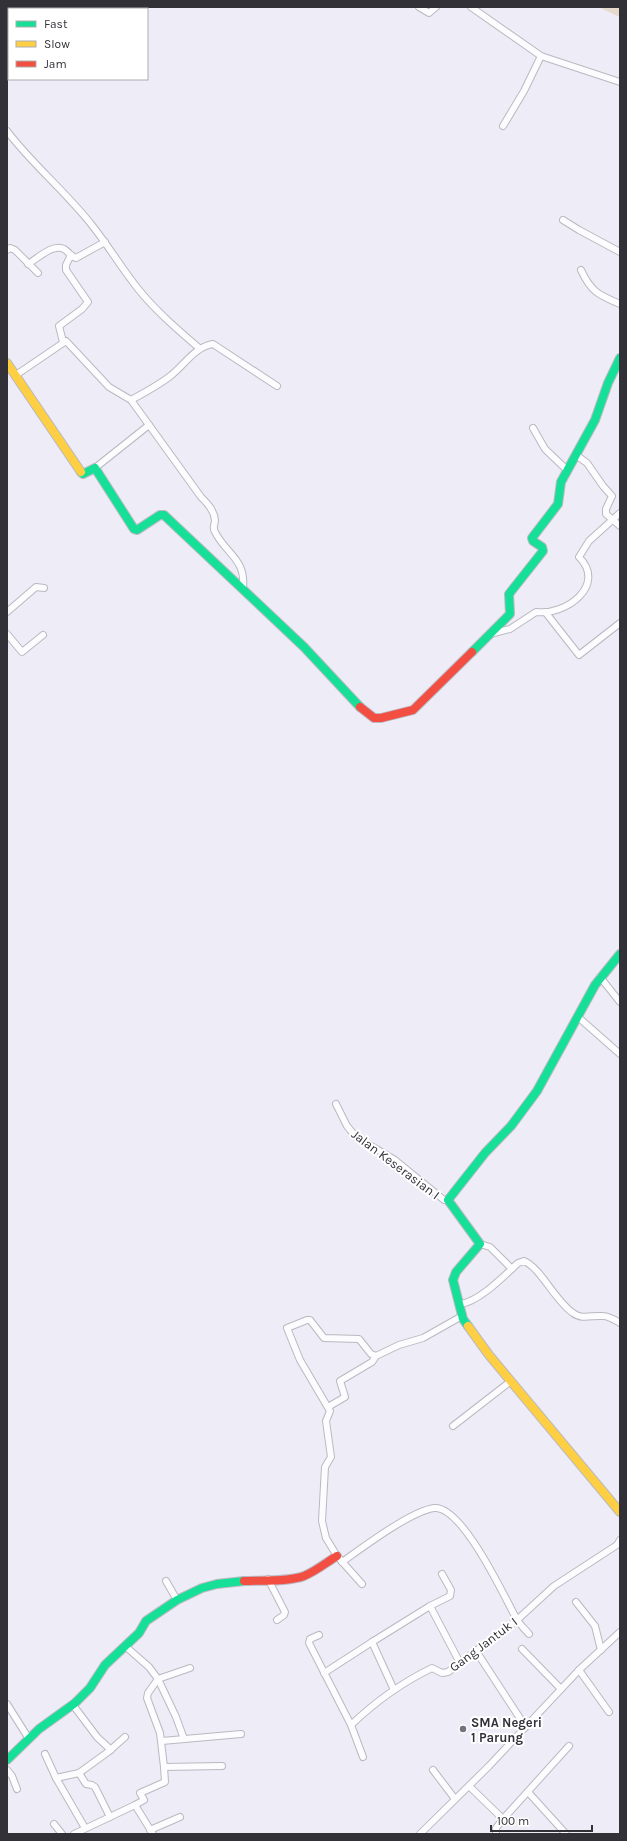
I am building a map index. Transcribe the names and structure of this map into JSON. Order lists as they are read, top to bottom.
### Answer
{
  "streets": {
    "street": ["Jalan Keserasian I", "Gang Jantuk I"]
  },
  "places": ["SMA Negeri 1 Parung"],
  "legend": ["Fast", "Slow", "Jam"],
  "scale_bar": "100 m"
}
